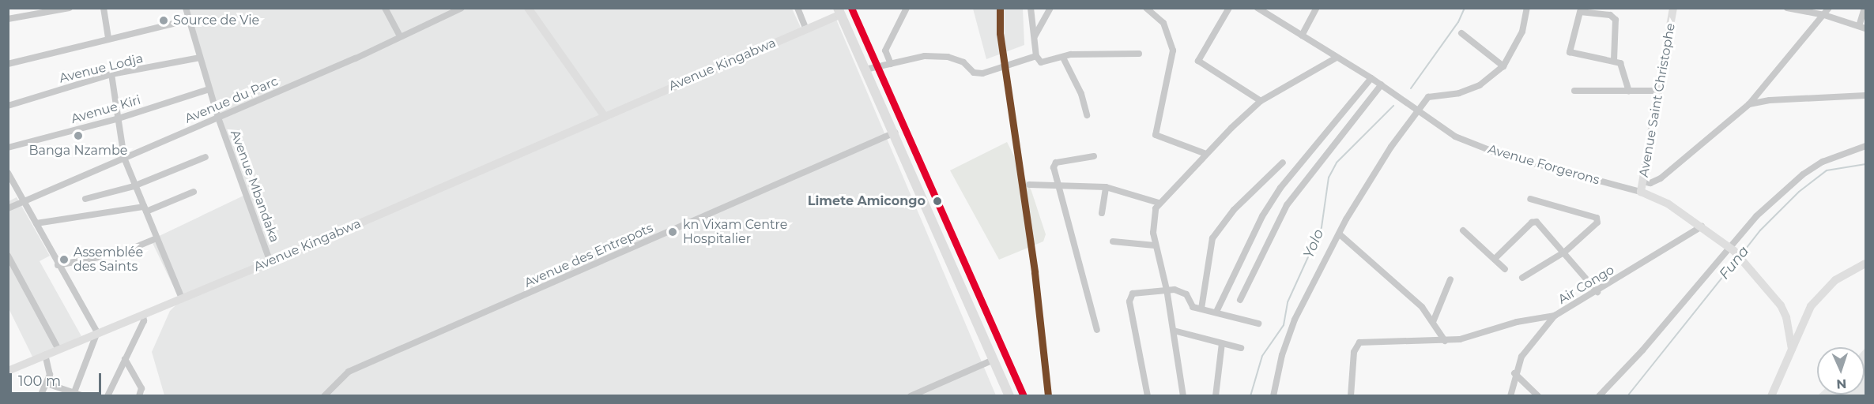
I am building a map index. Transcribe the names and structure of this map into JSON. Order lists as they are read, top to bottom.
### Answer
{
  "streets": {
    "street": [
      "Avenue Kingabwa",
      "Avenue Lodja",
      "Avenue du Parc",
      "Avenue Saint Christophe",
      "Avenue Kiri",
      "Avenue Forgerons",
      "Avenue Mbandaka",
      "Avenue des Entrepots",
      "Air Congo"
    ]
  },
  "crossings": [
    ["Avenue Kingabwa", "Avenue Mbandaka"],
    ["Avenue Lodja", "Avenue Mbandaka"],
    ["Avenue du Parc", "Avenue Mbandaka"],
    ["Avenue Saint Christophe", "Avenue Forgerons"],
    ["Avenue Kiri", "Avenue Mbandaka"],
    ["Avenue Forgerons", "Air Congo"]
  ],
  "water": ["Yolo", "Funa"],
  "places": [
    "Source de Vie",
    "Banga Nzambe",
    "Limete Amicongo",
    "kn Vixam Centre Hospitalier",
    "Assemblée des Saints"
  ],
  "scale_bar": "100 m",
  "north": "bottom"
}
